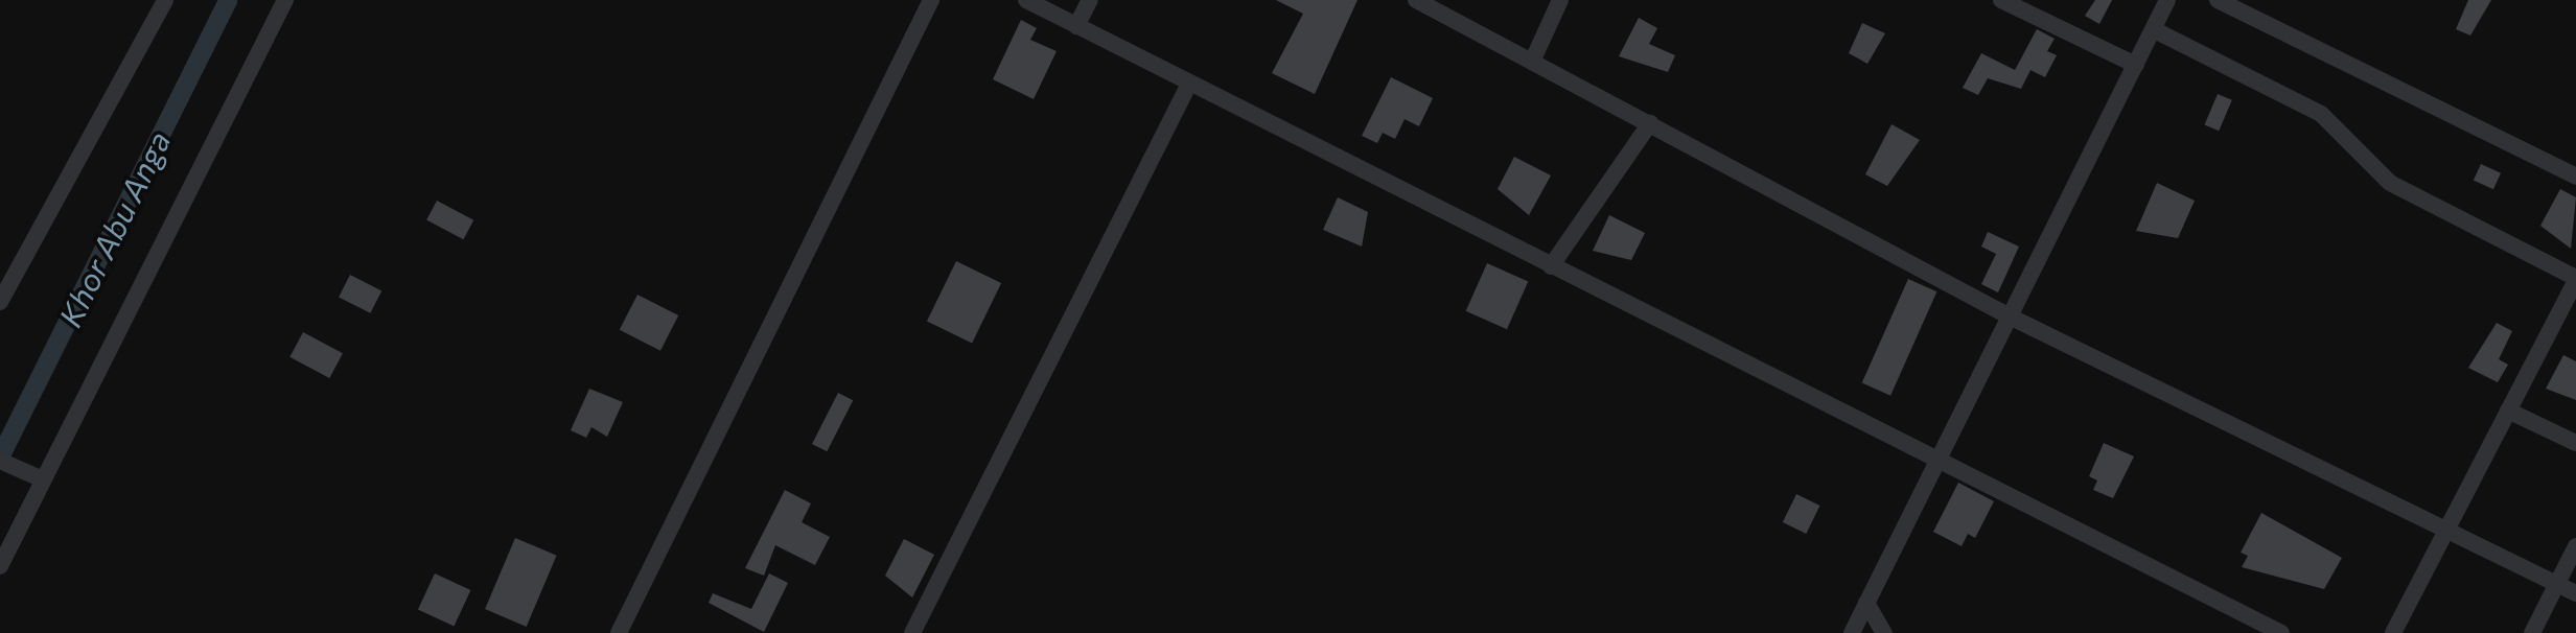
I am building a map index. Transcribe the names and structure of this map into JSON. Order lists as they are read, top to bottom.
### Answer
{
  "water": ["Khor Abu Anga"]
}
